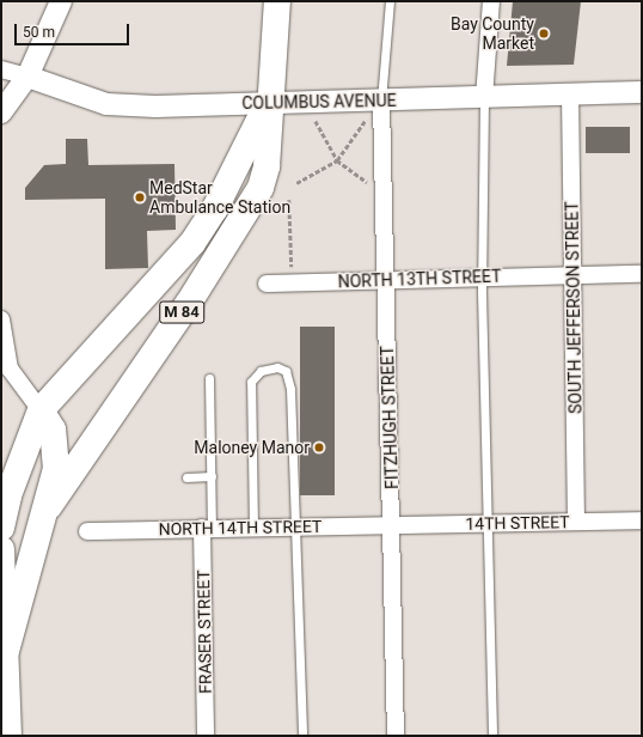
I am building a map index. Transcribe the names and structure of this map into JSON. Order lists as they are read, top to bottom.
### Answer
{
  "streets": {
    "main road": ["M 84"],
    "street": [
      "COLUMBUS AVENUE",
      "NORTH 13TH STREET",
      "SOUTH JEFFERSON STREET",
      "FITZHUGH STREET",
      "14TH STREET",
      "NORTH 14TH STREET",
      "FRASER STREET"
    ]
  },
  "crossings": [
    ["COLUMBUS AVENUE", "SOUTH JEFFERSON STREET"],
    ["COLUMBUS AVENUE", "M 84"],
    ["COLUMBUS AVENUE", "FITZHUGH STREET"],
    ["NORTH 13TH STREET", "SOUTH JEFFERSON STREET"],
    ["NORTH 13TH STREET", "FITZHUGH STREET"],
    ["SOUTH JEFFERSON STREET", "14TH STREET"],
    ["FITZHUGH STREET", "14TH STREET"],
    ["FITZHUGH STREET", "NORTH 14TH STREET"],
    ["14TH STREET", "NORTH 14TH STREET"],
    ["NORTH 14TH STREET", "FRASER STREET"]
  ],
  "places": ["Bay County Market", "MedStar Ambulance Station", "Maloney Manor"],
  "scale_bar": "50 m"
}
